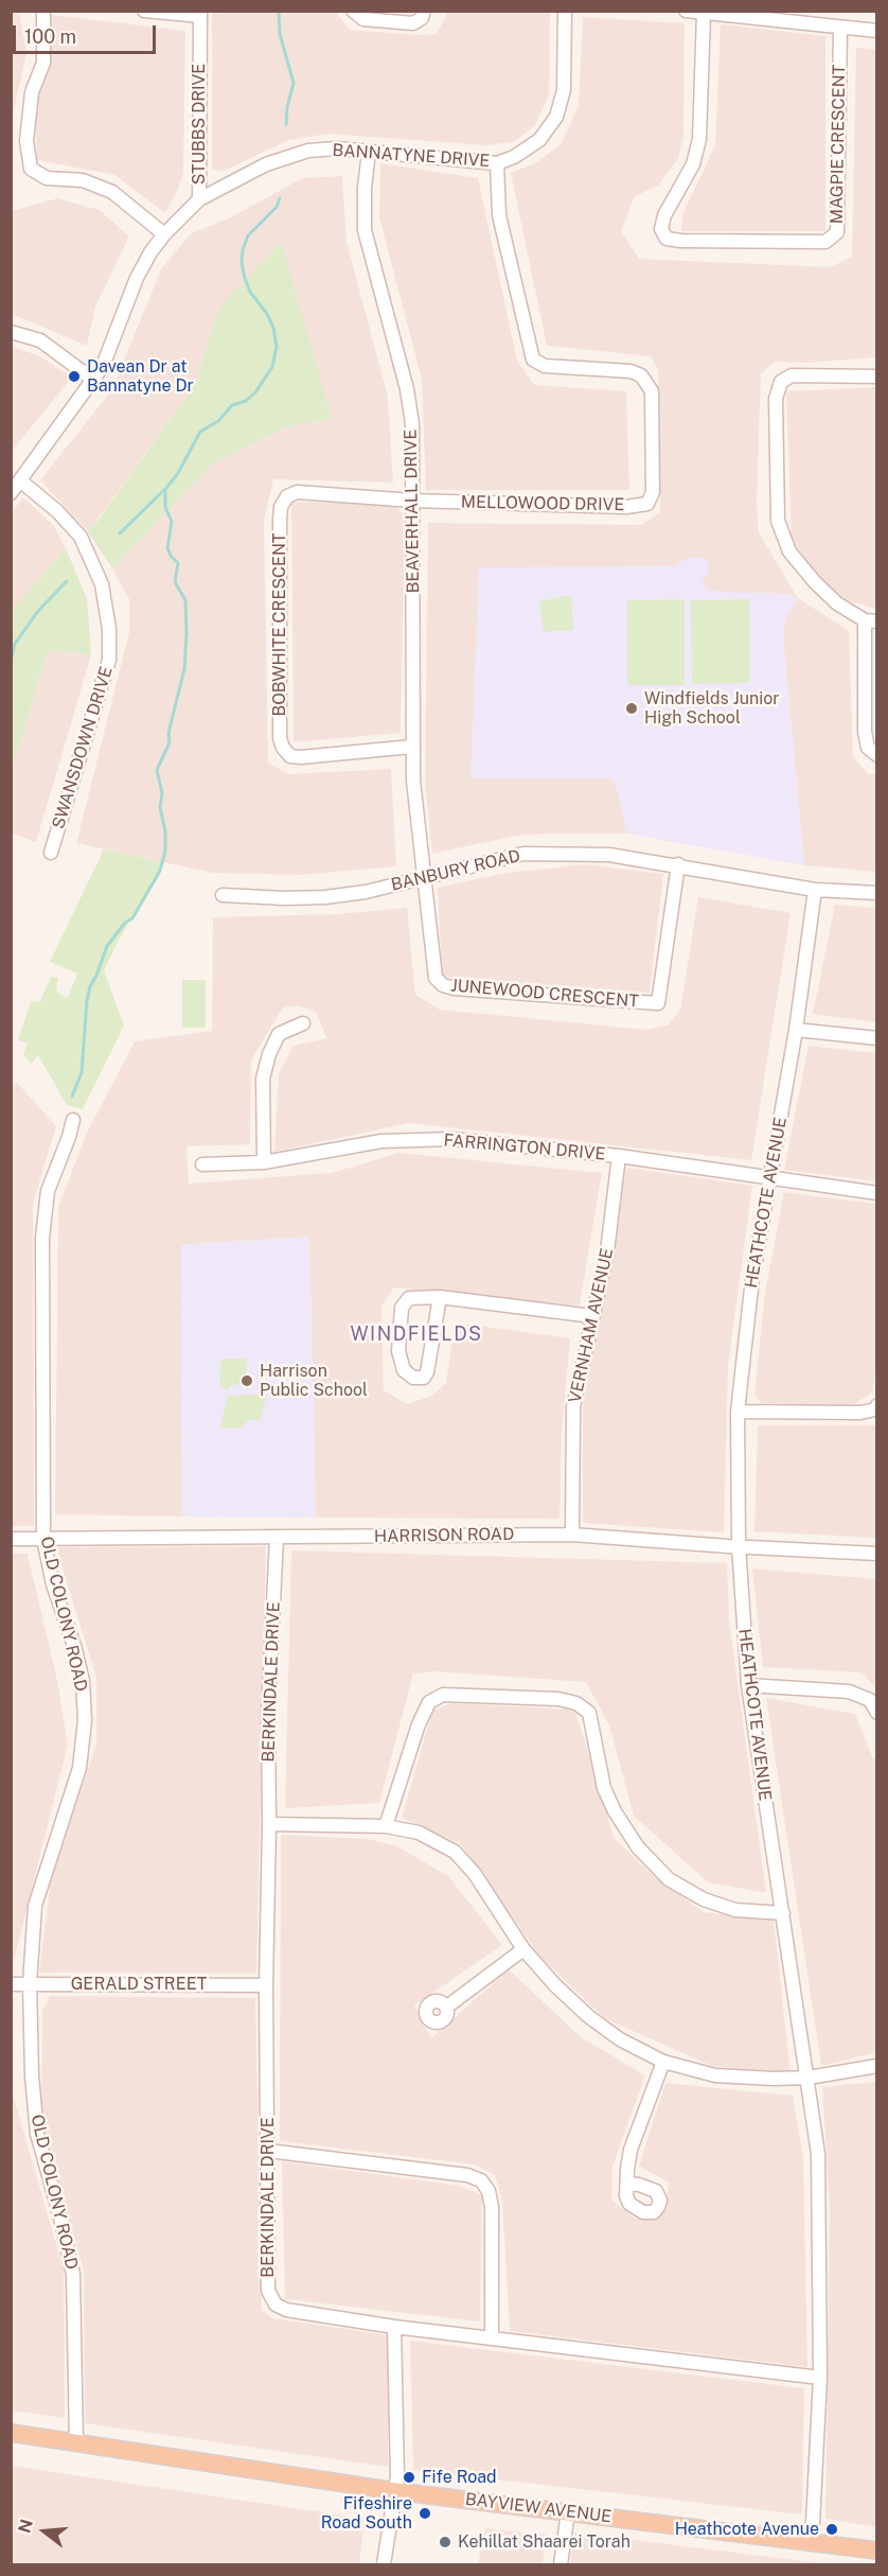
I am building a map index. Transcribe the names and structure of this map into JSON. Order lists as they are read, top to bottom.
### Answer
{
  "streets": {
    "main road": ["BAYVIEW AVENUE"],
    "street": [
      "STUBBS DRIVE",
      "MAGPIE CRESCENT",
      "BANNATYNE DRIVE",
      "MELLOWOOD DRIVE",
      "BEAVERHALL DRIVE",
      "BOBWHITE CRESCENT",
      "SWANSDOWN DRIVE",
      "BANBURY ROAD",
      "JUNEWOOD CRESCENT",
      "FARRINGTON DRIVE",
      "HEATHCOTE AVENUE",
      "VERNHAM AVENUE",
      "HARRISON ROAD",
      "OLD COLONY ROAD",
      "BERKINDALE DRIVE",
      "GERALD STREET"
    ]
  },
  "crossings": [
    ["STUBBS DRIVE", "BANNATYNE DRIVE"],
    ["BANNATYNE DRIVE", "MELLOWOOD DRIVE"],
    ["BANNATYNE DRIVE", "BEAVERHALL DRIVE"],
    ["BANNATYNE DRIVE", "SWANSDOWN DRIVE"],
    ["MELLOWOOD DRIVE", "BEAVERHALL DRIVE"],
    ["MELLOWOOD DRIVE", "BOBWHITE CRESCENT"],
    ["BEAVERHALL DRIVE", "BOBWHITE CRESCENT"],
    ["BEAVERHALL DRIVE", "BANBURY ROAD"],
    ["BEAVERHALL DRIVE", "JUNEWOOD CRESCENT"],
    ["BANBURY ROAD", "JUNEWOOD CRESCENT"],
    ["BANBURY ROAD", "HEATHCOTE AVENUE"],
    ["FARRINGTON DRIVE", "HEATHCOTE AVENUE"],
    ["FARRINGTON DRIVE", "VERNHAM AVENUE"],
    ["HEATHCOTE AVENUE", "HARRISON ROAD"],
    ["HEATHCOTE AVENUE", "BERKINDALE DRIVE"],
    ["HEATHCOTE AVENUE", "BAYVIEW AVENUE"],
    ["VERNHAM AVENUE", "HARRISON ROAD"],
    ["HARRISON ROAD", "OLD COLONY ROAD"],
    ["HARRISON ROAD", "BERKINDALE DRIVE"],
    ["OLD COLONY ROAD", "GERALD STREET"],
    ["OLD COLONY ROAD", "BAYVIEW AVENUE"],
    ["BERKINDALE DRIVE", "GERALD STREET"]
  ],
  "districts": ["WINDFIELDS"],
  "places": [
    "Davean Dr at Bannatyne Dr",
    "Windfields Junior High School",
    "Harrison Public School",
    "Fife Road",
    "Fifeshire Road South",
    "Heathcote Avenue",
    "Kehillat Shaarei Torah"
  ],
  "scale_bar": "100 m",
  "north": "left"
}
